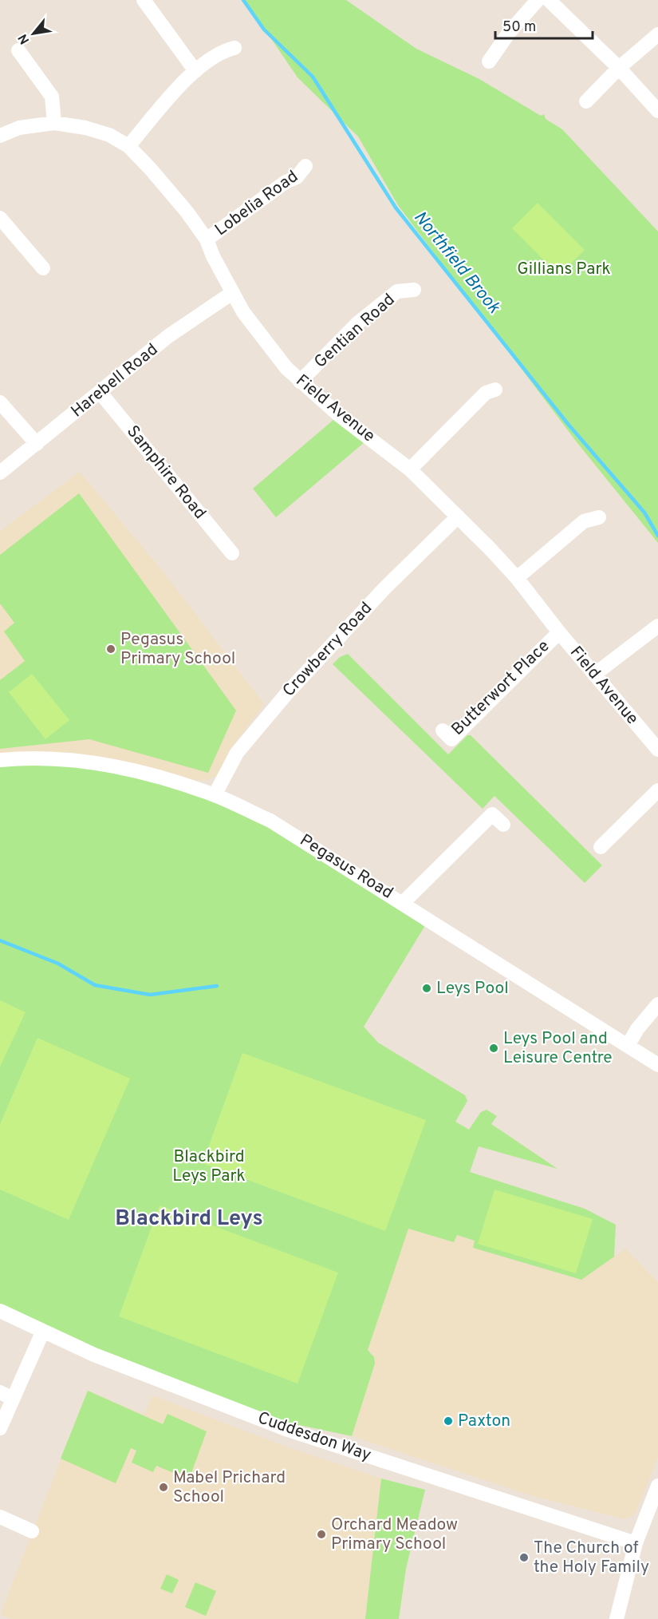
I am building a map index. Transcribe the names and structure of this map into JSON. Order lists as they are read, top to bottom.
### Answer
{
  "streets": {
    "street": [
      "Lobelia Road",
      "Gentian Road",
      "Harebell Road",
      "Field Avenue",
      "Samphire Road",
      "Crowberry Road",
      "Butterwort Place",
      "Pegasus Road",
      "Cuddesdon Way"
    ]
  },
  "crossings": [
    ["Lobelia Road", "Field Avenue"],
    ["Gentian Road", "Field Avenue"],
    ["Harebell Road", "Field Avenue"],
    ["Harebell Road", "Samphire Road"],
    ["Field Avenue", "Crowberry Road"],
    ["Field Avenue", "Butterwort Place"],
    ["Crowberry Road", "Pegasus Road"]
  ],
  "districts": ["Blackbird Leys"],
  "water": ["Northfield Brook"],
  "parks": ["Gillians Park", "Blackbird Leys Park"],
  "places": [
    "Pegasus Primary School",
    "Leys Pool",
    "Leys Pool and Leisure Centre",
    "Paxton",
    "Mabel Prichard School",
    "Orchard Meadow Primary School",
    "The Church of the Holy Family"
  ],
  "scale_bar": "50 m",
  "north": "bottom left"
}
